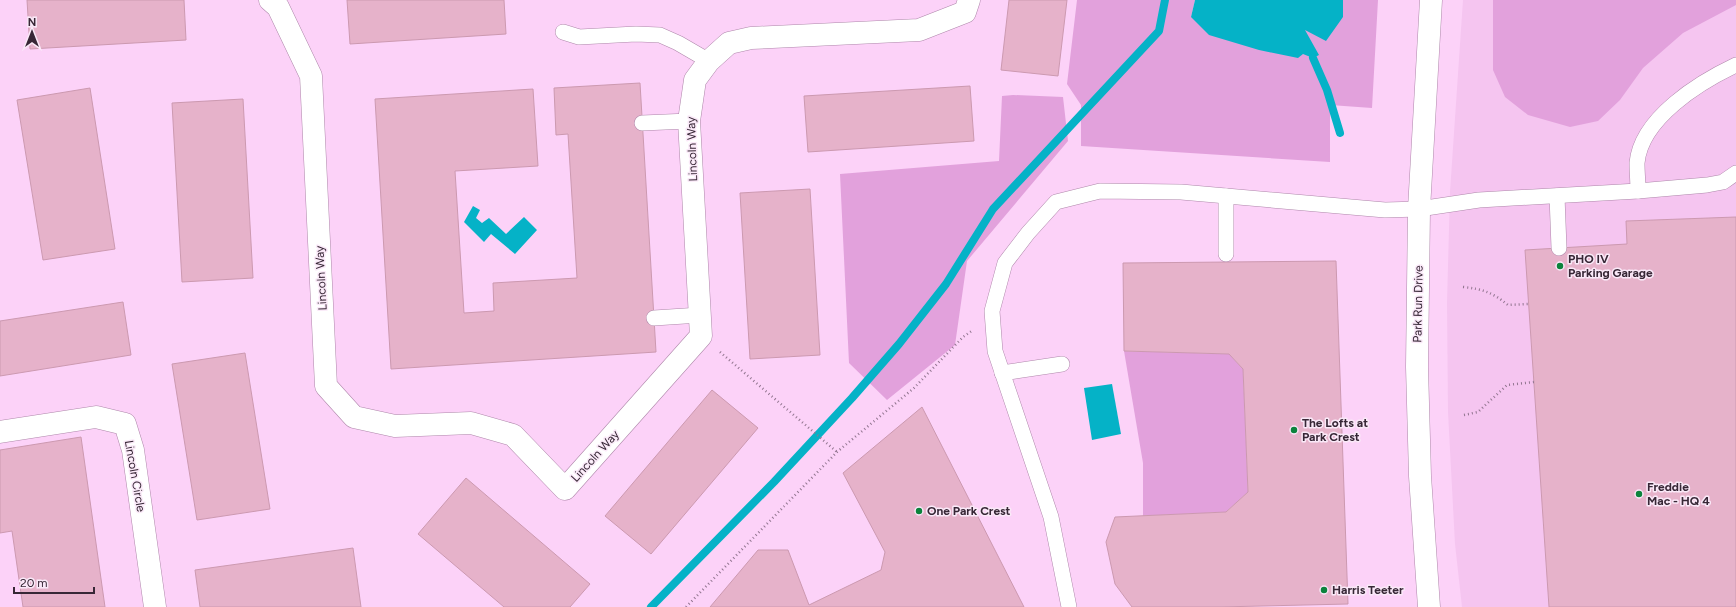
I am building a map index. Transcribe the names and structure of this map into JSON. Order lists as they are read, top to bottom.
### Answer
{
  "streets": {
    "street": ["Lincoln Way", "Park Run Drive", "Lincoln Circle"]
  },
  "places": [
    "PHO IV Parking Garage",
    "The Lofts at Park Crest",
    "Freddie Mac - HQ 4",
    "One Park Crest",
    "Harris Teeter"
  ],
  "scale_bar": "20 m",
  "north": "top"
}
